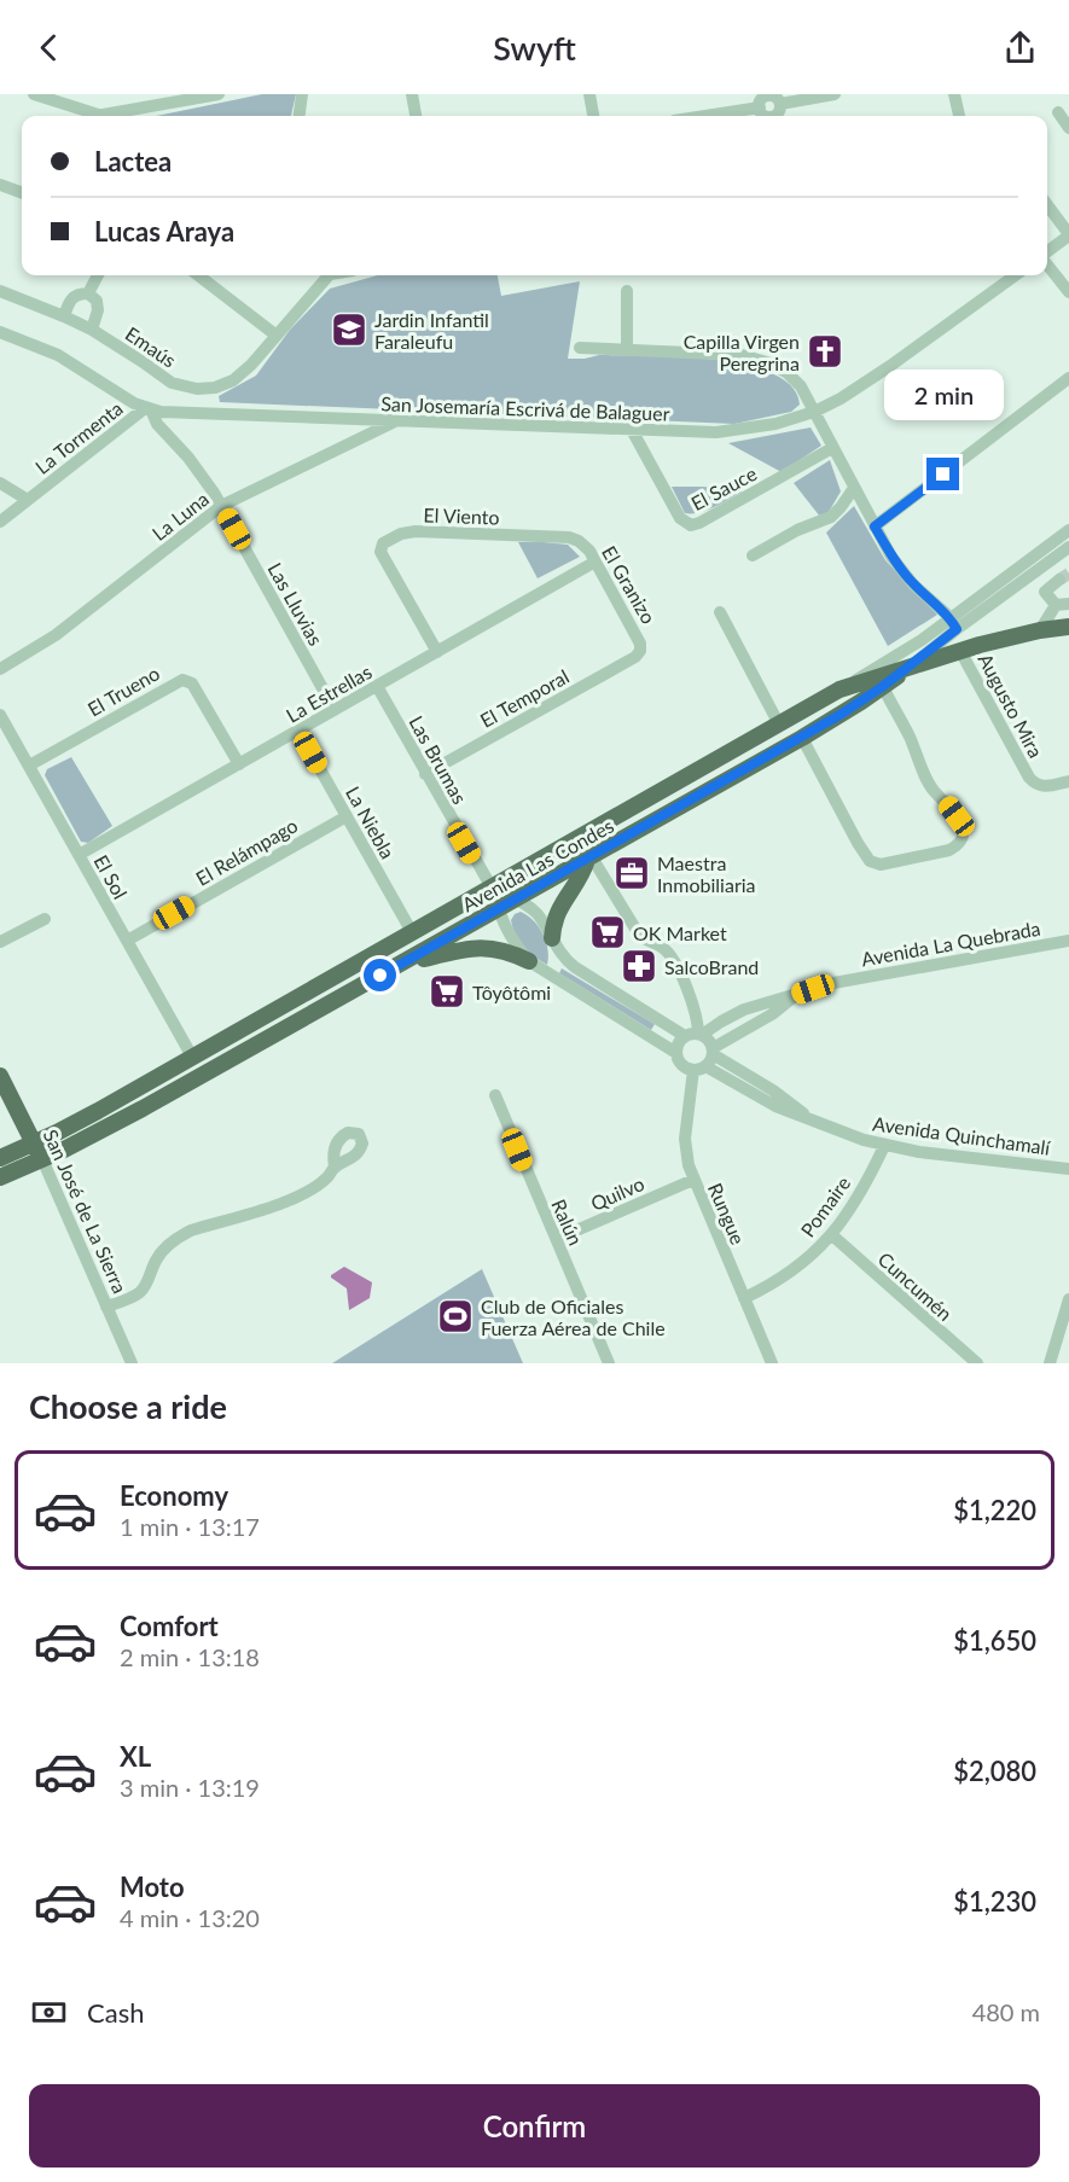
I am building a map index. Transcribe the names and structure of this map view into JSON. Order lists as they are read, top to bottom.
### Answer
{
  "streets": {
    "main road": ["Avenida Las Condes", "San José de La Sierra"],
    "street": [
      "Emaús",
      "San Josemaría Escrivá de Balaguer",
      "La Tormenta",
      "El Sauce",
      "La Luna",
      "El Viento",
      "El Granizo",
      "Las Lluvias",
      "El Trueno",
      "La Estrellas",
      "El Temporal",
      "Augusto Mira",
      "Las Brumas",
      "La Niebla",
      "El Relámpago",
      "El Sol",
      "Avenida La Quebrada",
      "Avenida Quinchamalí",
      "Quilvo",
      "Pomaire",
      "Rungue",
      "Ralún",
      "Cuncumén"
    ]
  },
  "crossings": [
    ["San Josemaría Escrivá de Balaguer", "La Tormenta"],
    ["San Josemaría Escrivá de Balaguer", "El Sauce"],
    ["San Josemaría Escrivá de Balaguer", "La Luna"],
    ["San Josemaría Escrivá de Balaguer", "Las Lluvias"],
    ["La Tormenta", "Las Lluvias"],
    ["La Luna", "Las Lluvias"],
    ["El Viento", "El Granizo"],
    ["El Viento", "La Estrellas"],
    ["El Granizo", "La Estrellas"],
    ["El Granizo", "El Temporal"],
    ["Las Lluvias", "La Estrellas"],
    ["El Trueno", "La Estrellas"],
    ["El Trueno", "El Sol"],
    ["La Estrellas", "Las Brumas"],
    ["La Estrellas", "La Niebla"],
    ["La Estrellas", "El Sol"],
    ["El Temporal", "Las Brumas"],
    ["Las Brumas", "Avenida Las Condes"],
    ["La Niebla", "El Relámpago"],
    ["La Niebla", "Avenida Las Condes"],
    ["El Relámpago", "El Sol"],
    ["Avenida Las Condes", "El Sol"],
    ["Avenida Las Condes", "San José de La Sierra"],
    ["Avenida La Quebrada", "Avenida Quinchamalí"],
    ["Avenida La Quebrada", "Rungue"],
    ["Avenida Quinchamalí", "Pomaire"],
    ["Avenida Quinchamalí", "Rungue"],
    ["Quilvo", "Rungue"],
    ["Quilvo", "Ralún"],
    ["Pomaire", "Rungue"],
    ["Pomaire", "Cuncumén"]
  ],
  "places": {
    "school or university": ["Jardin Infantil Faraleufu"],
    "church": ["Capilla Virgen Peregrina"],
    "office": ["Maestra Inmobiliaria"],
    "supermarket": ["OK Market", "Tôyôtômi"],
    "pharmacy": ["SalcoBrand"],
    "sports": ["Club de Oficiales Fuerza Aérea de Chile"]
  },
  "page": {
    "header": "Swyft",
    "banner": ["Lactea", "Lucas Araya"],
    "bubble": "2 min",
    "heading": "Choose a ride",
    "list": [
      {
        "name": "Economy",
        "note": "1 min · 13:17",
        "value": "$1,220"
      },
      {
        "name": "Comfort",
        "note": "2 min · 13:18",
        "value": "$1,650"
      },
      {
        "name": "XL",
        "note": "3 min · 13:19",
        "value": "$2,080"
      },
      {
        "name": "Moto",
        "note": "4 min · 13:20",
        "value": "$1,230"
      }
    ],
    "pay": ["Cash", "480 m"],
    "buttons": "Confirm"
  }
}
